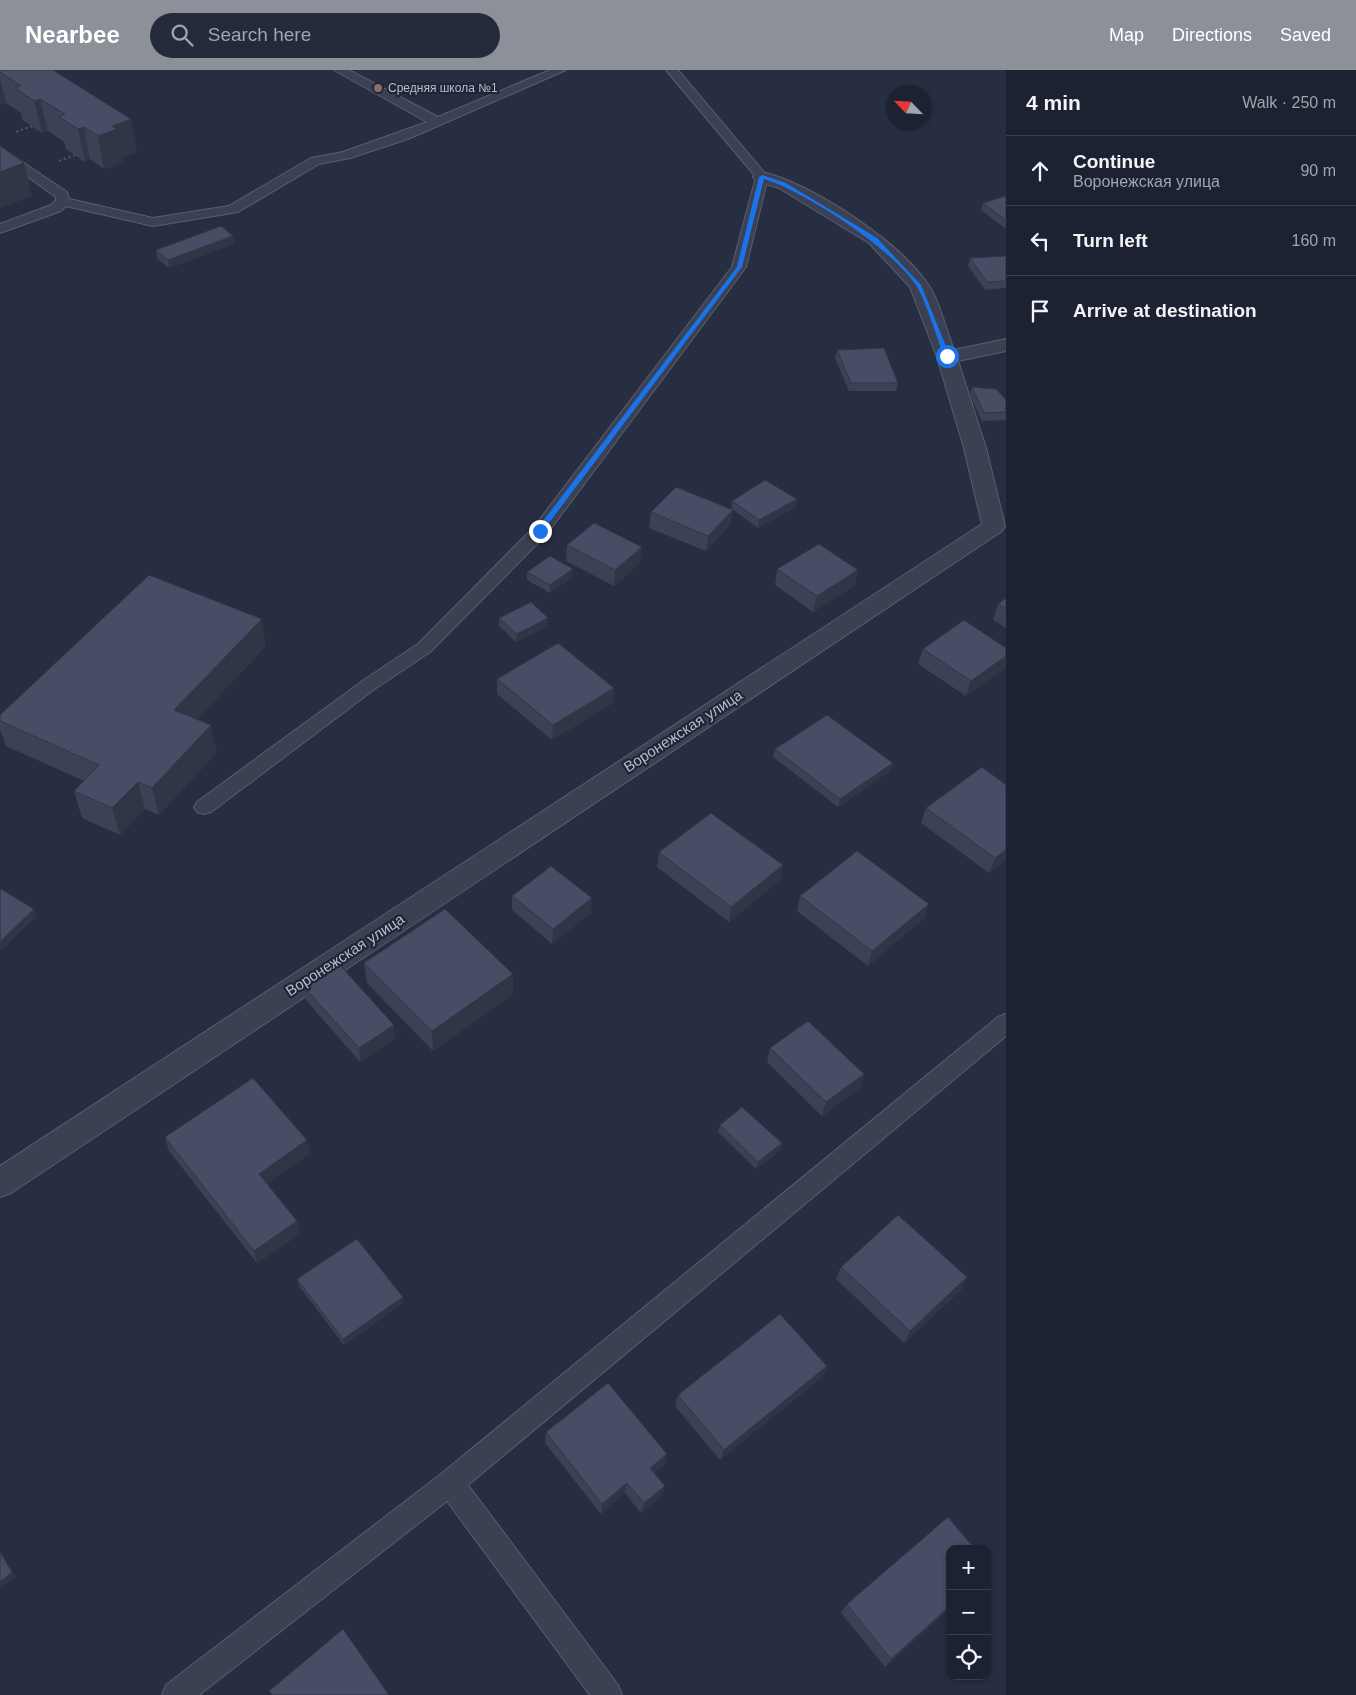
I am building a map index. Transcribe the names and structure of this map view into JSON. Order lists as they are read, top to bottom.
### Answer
{
  "streets": {
    "street": ["Воронежская улица"]
  },
  "places": ["Средняя школа №1"],
  "north": "top left",
  "page": {
    "header": "Nearbee",
    "search": "Search here",
    "nav": ["Map", "Directions", "Saved"],
    "heading": ["4 min", "Walk · 250 m"],
    "list": [
      ["Continue", "Воронежская улица", "90 m"],
      ["Turn left", "160 m"],
      "Arrive at destination"
    ],
    "map_buttons": ["+", "−"]
  }
}
